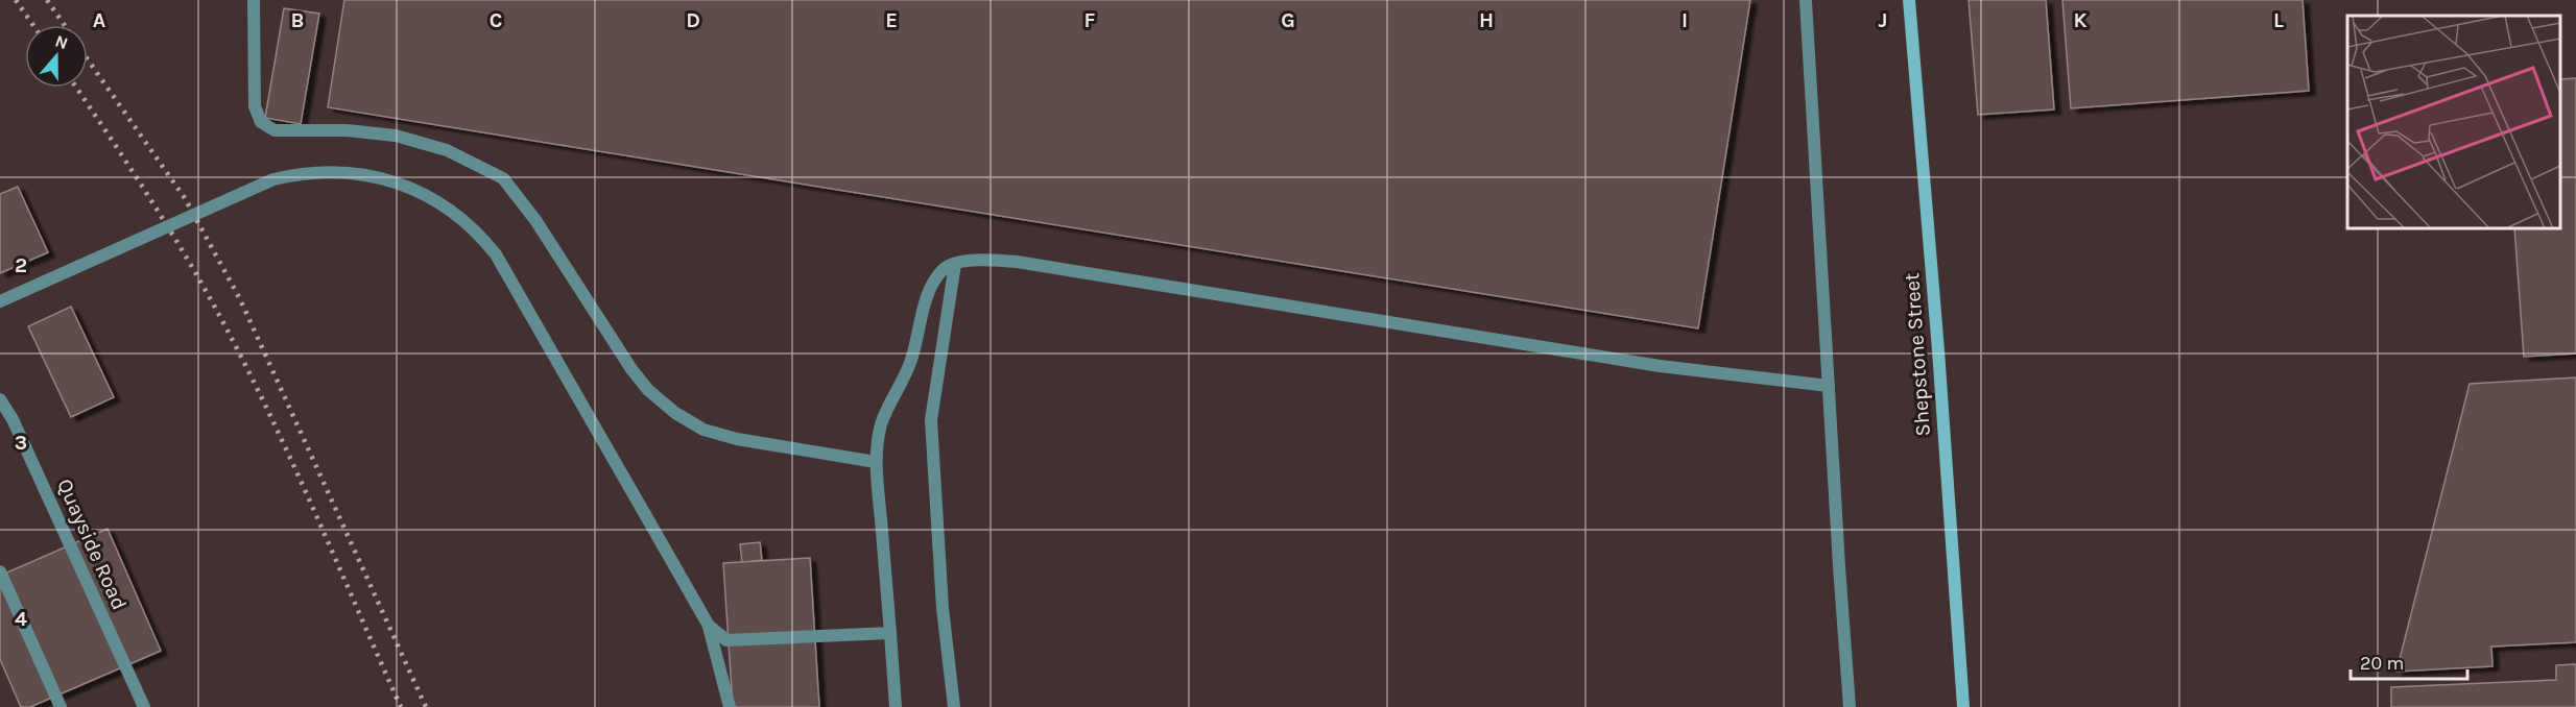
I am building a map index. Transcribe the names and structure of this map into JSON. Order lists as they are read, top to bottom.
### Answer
{
  "streets": {
    "main road": ["Shepstone Street"],
    "street": ["Quayside Road"]
  },
  "scale_bar": "20 m",
  "north": "top",
  "grid": {
    "columns": [
      "A",
      "B",
      "C",
      "D",
      "E",
      "F",
      "G",
      "H",
      "I",
      "J",
      "K",
      "L"
    ],
    "rows": ["2", "3", "4"]
  }
}
